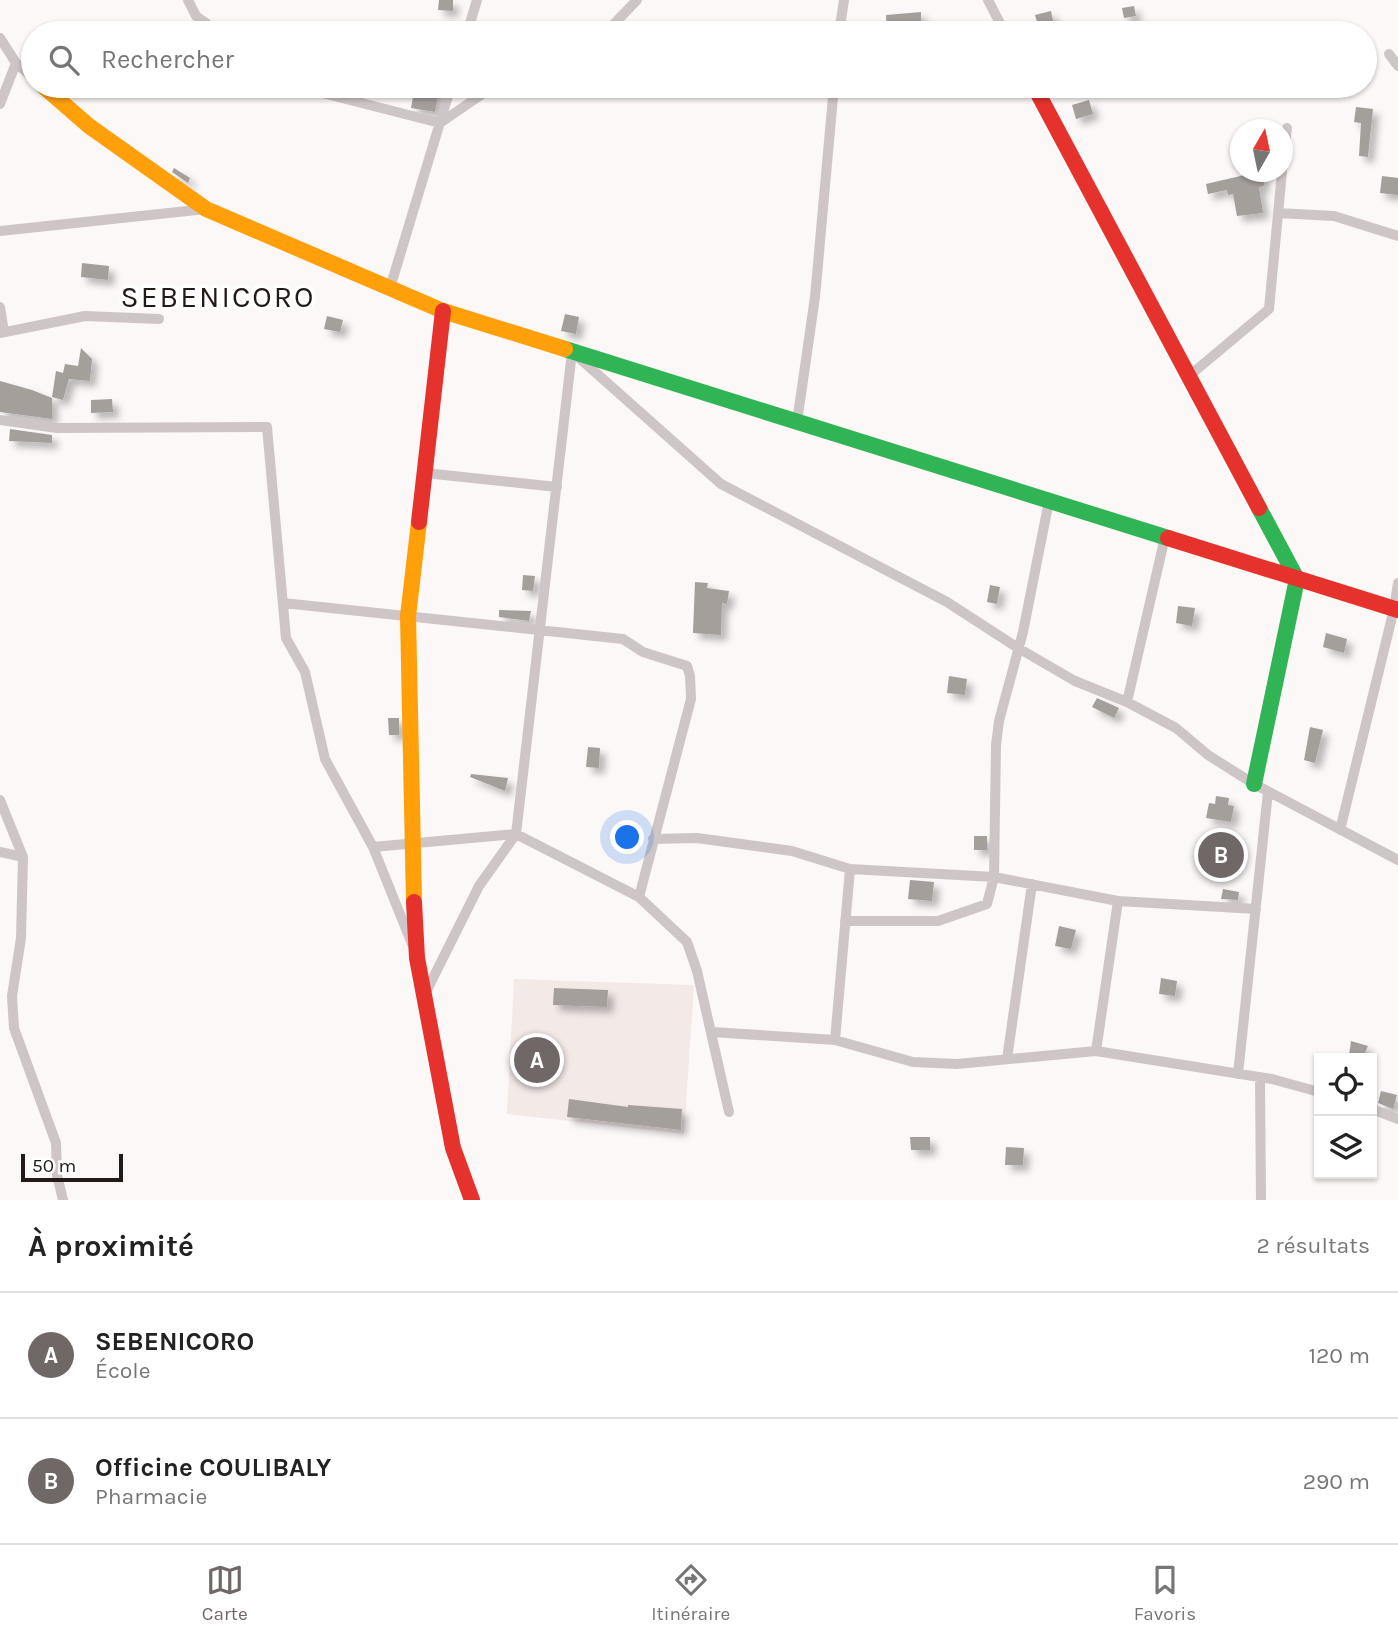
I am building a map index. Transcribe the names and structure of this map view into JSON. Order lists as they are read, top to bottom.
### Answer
{
  "districts": ["SEBENICORO"],
  "scale_bar": "50 m",
  "north": "top",
  "page": {
    "search": "Rechercher",
    "pins": ["B", "A"],
    "scale": "50 m",
    "heading": ["À proximité", "2 résultats"],
    "list": [
      {
        "mark": "A",
        "name": "SEBENICORO",
        "note": "École",
        "value": "120 m"
      },
      {
        "mark": "B",
        "name": "Officine COULIBALY",
        "note": "Pharmacie",
        "value": "290 m"
      }
    ],
    "nav": ["Carte", "Itinéraire", "Favoris"]
  }
}
